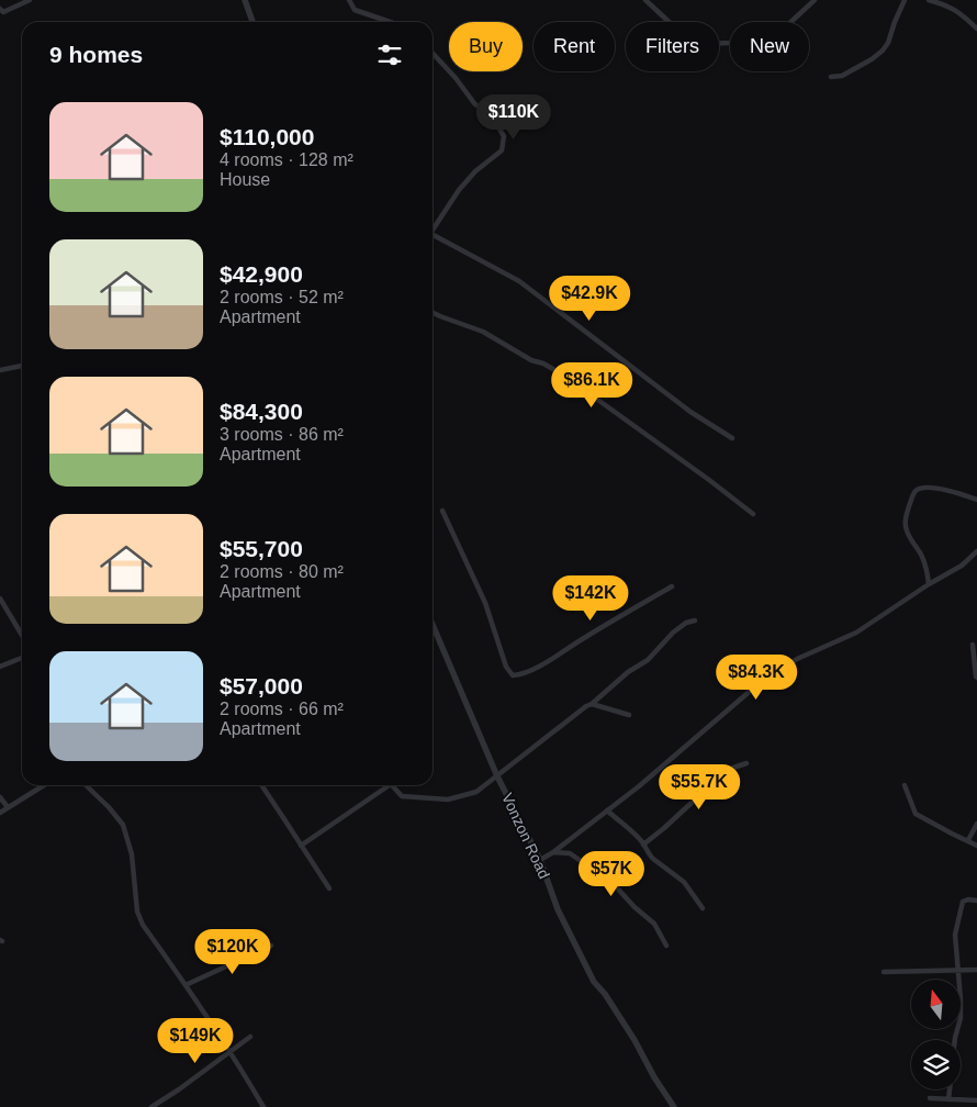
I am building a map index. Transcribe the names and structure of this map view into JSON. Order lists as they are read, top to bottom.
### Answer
{
  "streets": {
    "street": ["Vonzon Road"]
  },
  "north": "top",
  "page": {
    "chip": [
      "Buy",
      "Rent",
      "Filters",
      "New"
    ],
    "heading": "9 homes",
    "list": [
      {
        "name": "$110,000",
        "note": "4 rooms · 128 m² · House"
      },
      {
        "name": "$42,900",
        "note": "2 rooms · 52 m² · Apartment"
      },
      {
        "name": "$84,300",
        "note": "3 rooms · 86 m² · Apartment"
      },
      {
        "name": "$55,700",
        "note": "2 rooms · 80 m² · Apartment"
      },
      {
        "name": "$57,000",
        "note": "2 rooms · 66 m² · Apartment"
      }
    ],
    "price": [
      "$110K",
      "$42.9K",
      "$86.1K",
      "$142K",
      "$84.3K",
      "$55.7K",
      "$57K",
      "$120K",
      "$149K"
    ]
  }
}
